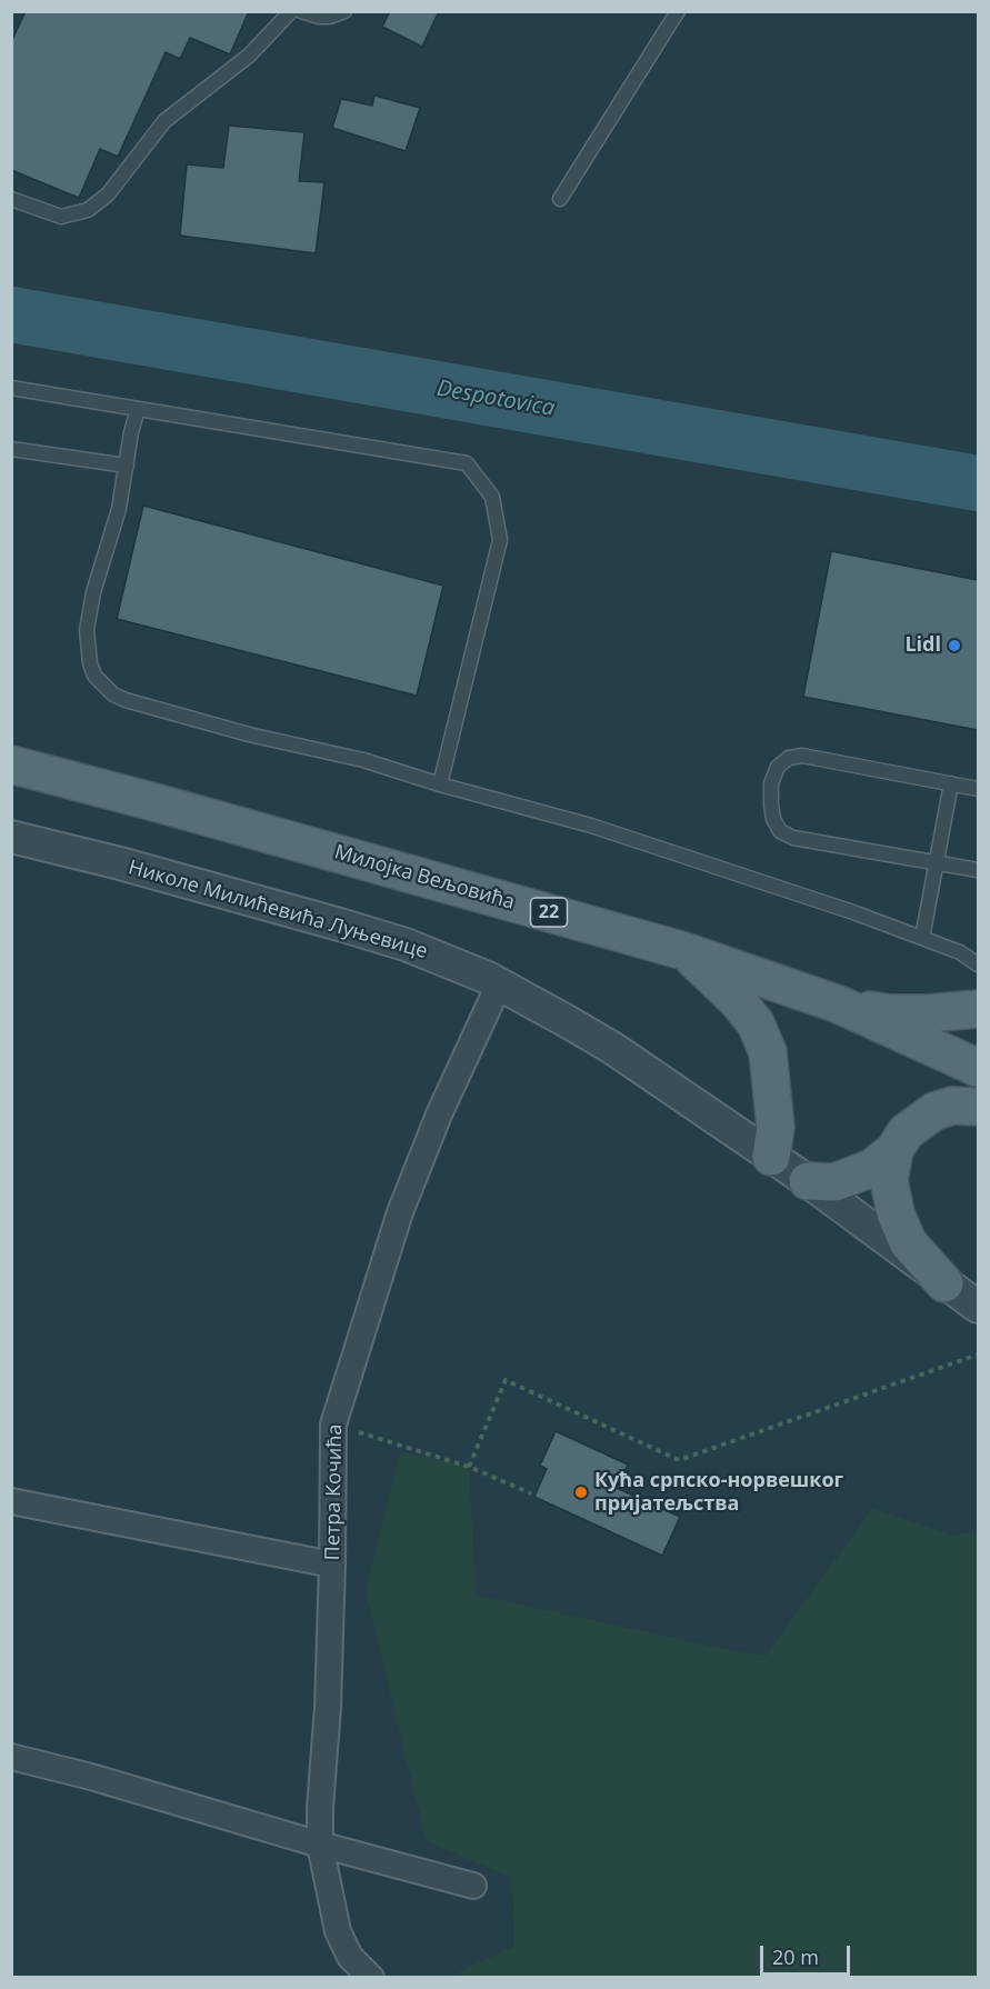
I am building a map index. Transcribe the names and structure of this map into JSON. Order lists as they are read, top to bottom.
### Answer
{
  "streets": {
    "main road": ["Милојка Вељовића", "22"],
    "street": ["Николе Милићевића Луњевице", "Петра Кочића"]
  },
  "crossings": [
    ["Николе Милићевића Луњевице", "Петра Кочића"]
  ],
  "water": ["Despotovica"],
  "places": ["Lidl", "Кућа српско-норвешког пријатељства"],
  "scale_bar": "20 m"
}
